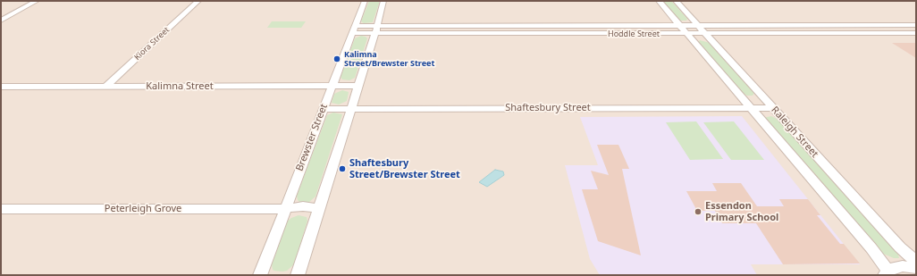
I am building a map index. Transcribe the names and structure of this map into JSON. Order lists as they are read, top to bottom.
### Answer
{
  "streets": {
    "street": [
      "Hoddle Street",
      "Kiora Street",
      "Kalimna Street",
      "Shaftesbury Street",
      "Raleigh Street",
      "Brewster Street",
      "Peterleigh Grove"
    ]
  },
  "crossings": [
    ["Hoddle Street", "Raleigh Street"],
    ["Hoddle Street", "Brewster Street"],
    ["Kiora Street", "Kalimna Street"],
    ["Kalimna Street", "Brewster Street"],
    ["Shaftesbury Street", "Raleigh Street"],
    ["Shaftesbury Street", "Brewster Street"],
    ["Brewster Street", "Peterleigh Grove"]
  ],
  "places": ["Kalimna Street/Brewster Street", "Shaftesbury Street/Brewster Street", "Essendon Primary School"]
}
